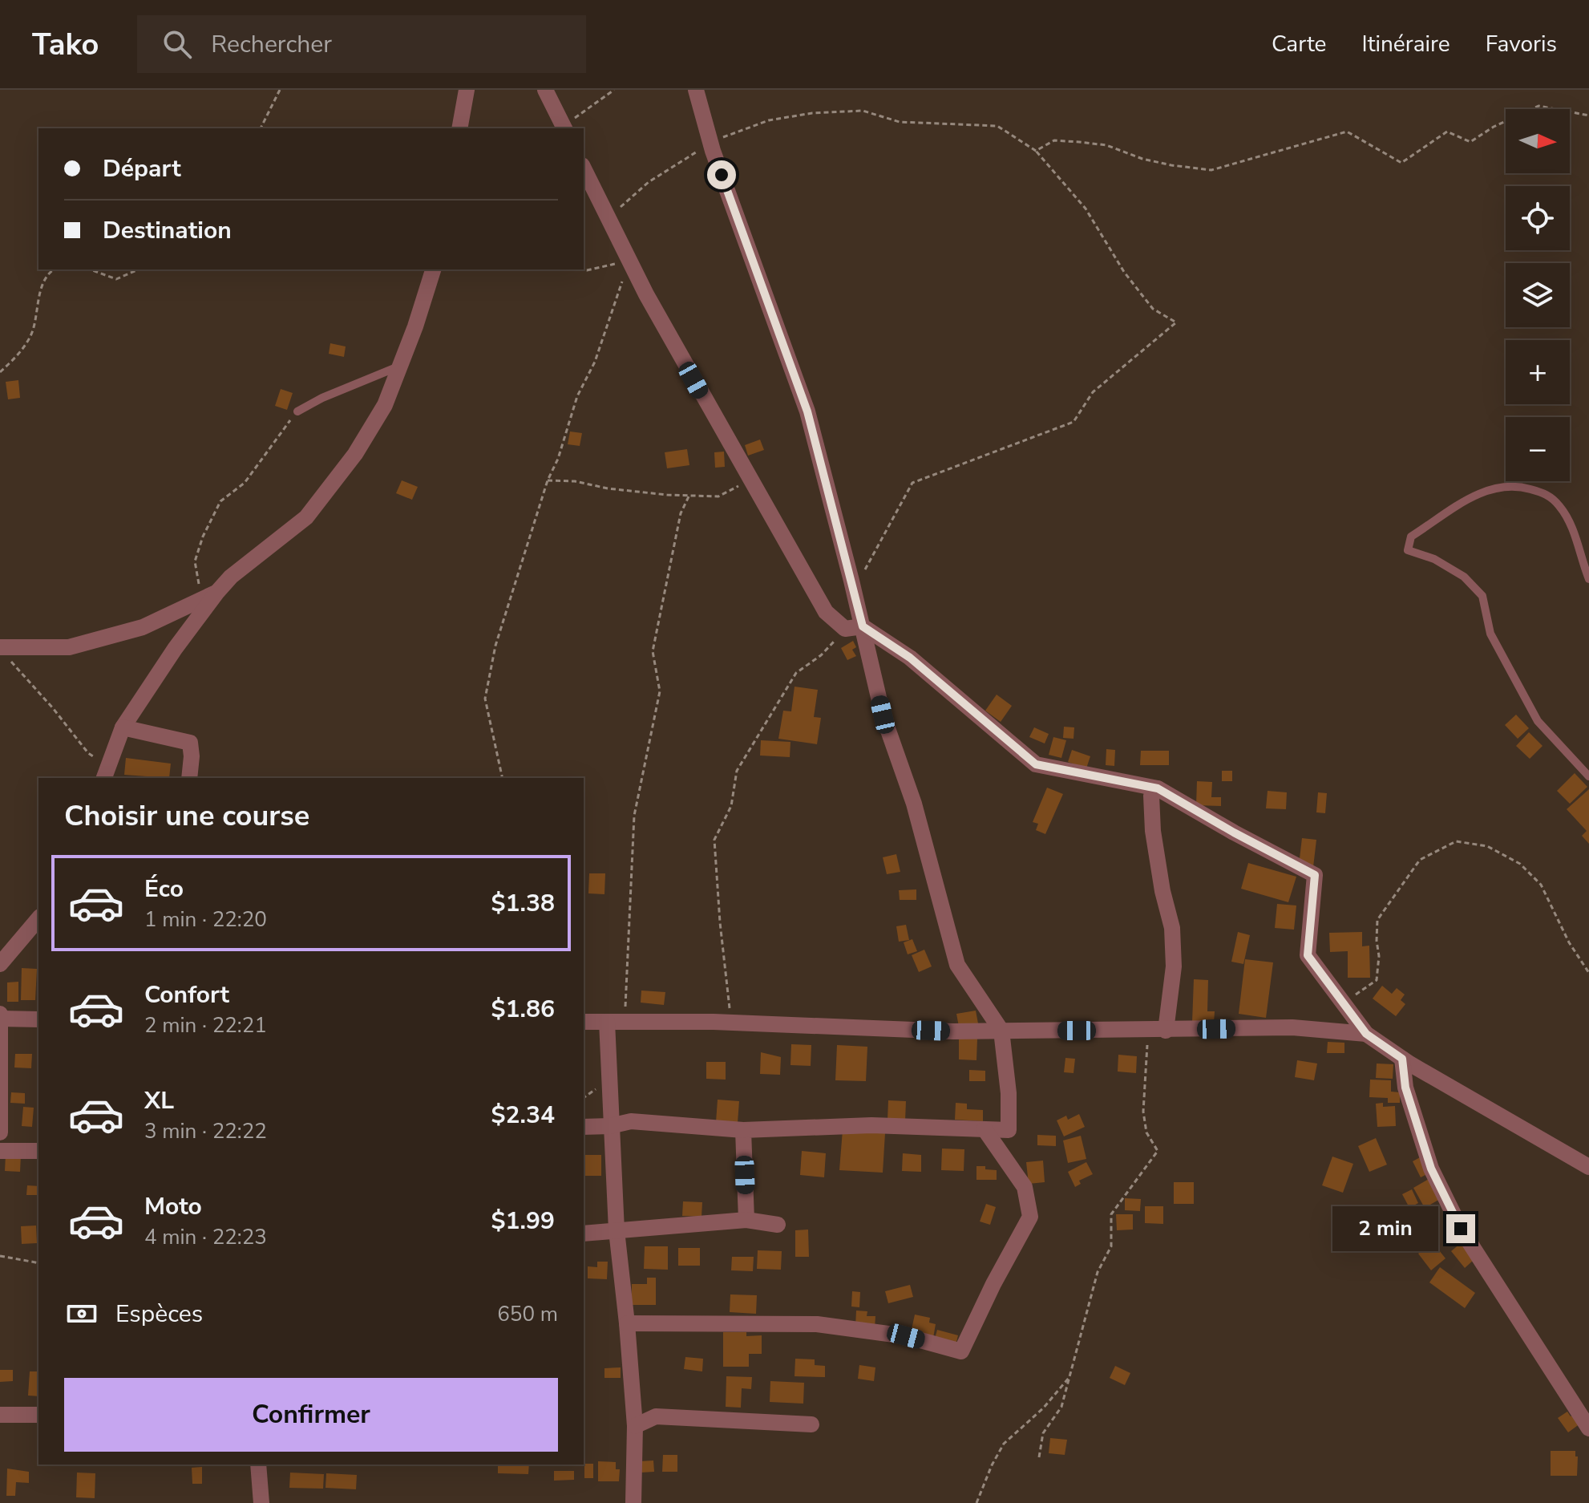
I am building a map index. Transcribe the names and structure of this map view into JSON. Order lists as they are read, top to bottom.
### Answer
{
  "north": "right",
  "page": {
    "header": "Tako",
    "search": "Rechercher",
    "nav": ["Carte", "Itinéraire", "Favoris"],
    "map_buttons": ["+", "−"],
    "banner": ["Départ", "Destination"],
    "heading": "Choisir une course",
    "list": [
      {
        "name": "Éco",
        "note": "1 min · 22:20",
        "value": "$1.38"
      },
      {
        "name": "Confort",
        "note": "2 min · 22:21",
        "value": "$1.86"
      },
      {
        "name": "XL",
        "note": "3 min · 22:22",
        "value": "$2.34"
      },
      {
        "name": "Moto",
        "note": "4 min · 22:23",
        "value": "$1.99"
      }
    ],
    "bubble": "2 min",
    "pay": ["Espèces", "650 m"],
    "buttons": "Confirmer"
  }
}
